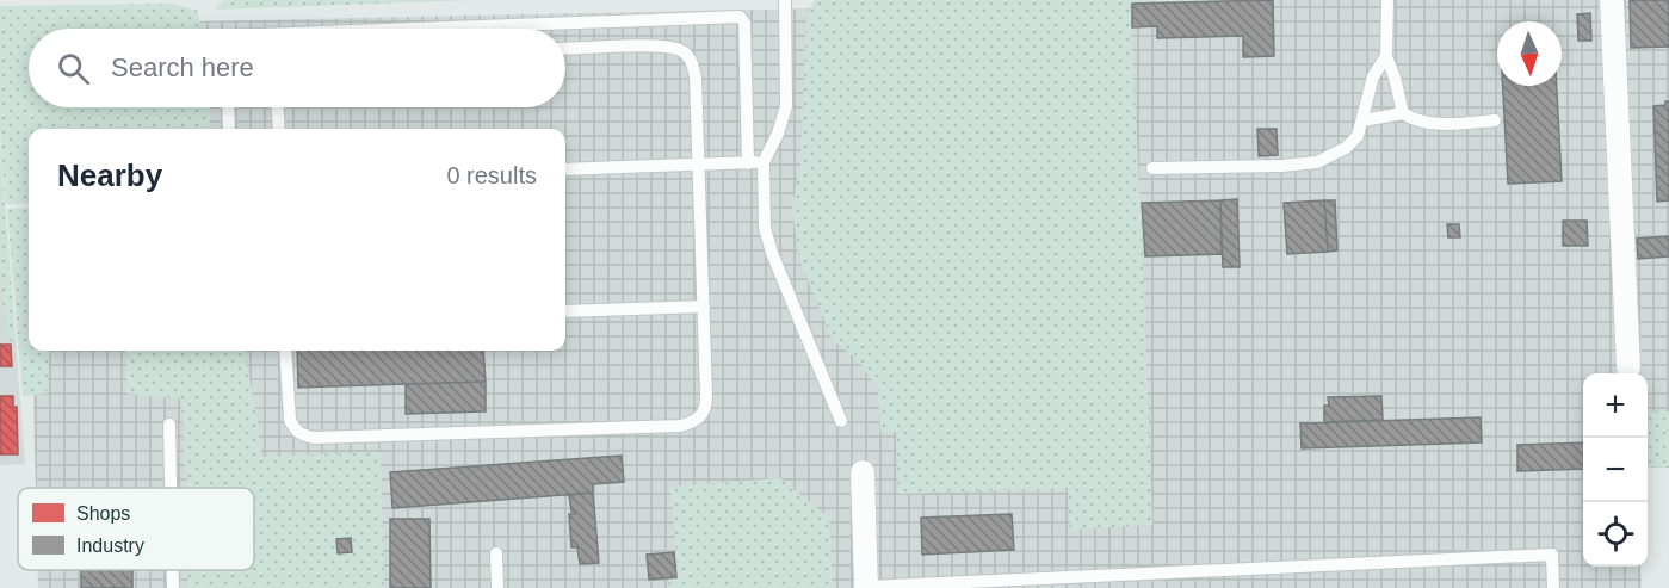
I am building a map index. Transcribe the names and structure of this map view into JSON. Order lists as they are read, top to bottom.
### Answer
{
  "legend": ["Shops", "Industry"],
  "north": "bottom",
  "page": {
    "search": "Search here",
    "heading": ["Nearby", "0 results"],
    "map_buttons": ["+", "−"]
  }
}
